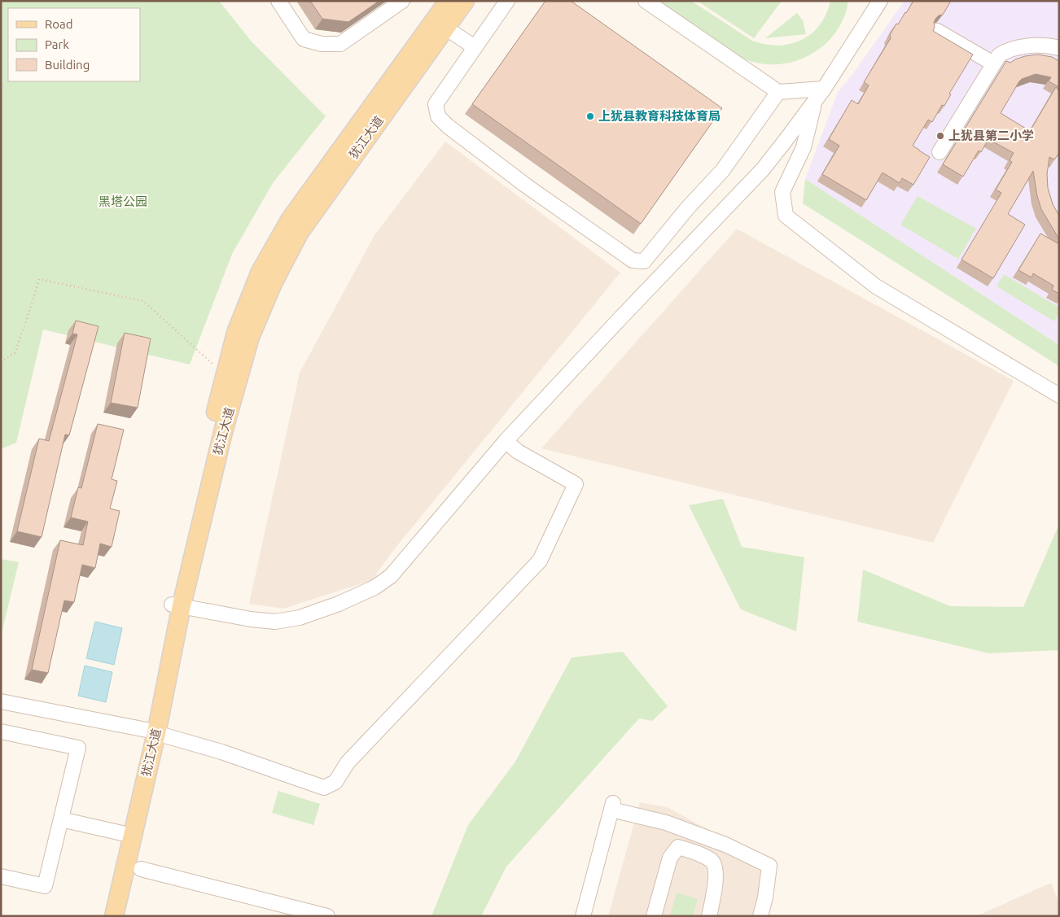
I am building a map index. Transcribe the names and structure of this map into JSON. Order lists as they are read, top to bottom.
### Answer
{
  "streets": {
    "main road": ["犹江大道"]
  },
  "parks": ["黑塔公园"],
  "places": ["上犹县教育科技体育局", "上犹县第二小学"],
  "legend": ["Road", "Park", "Building"]
}
